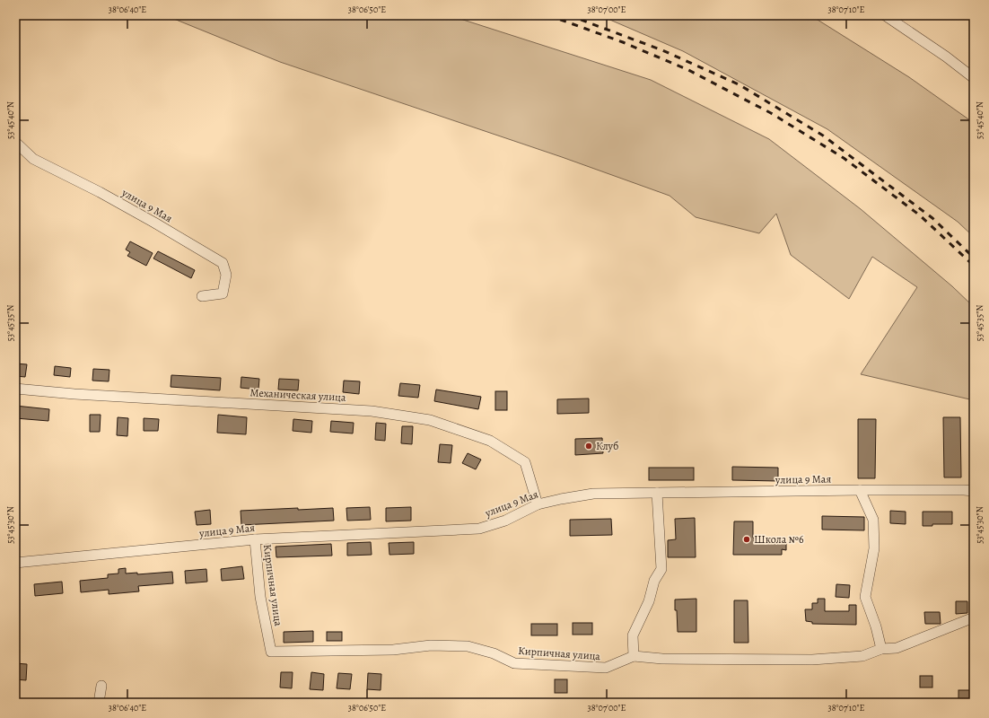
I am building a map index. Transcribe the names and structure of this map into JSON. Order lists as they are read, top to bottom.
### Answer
{
  "streets": {
    "street": ["улица 9 Мая", "Механическая улица", "Кирпичная улица"]
  },
  "crossings": [
    ["улица 9 Мая", "Механическая улица"],
    ["улица 9 Мая", "Кирпичная улица"]
  ],
  "places": ["Клуб", "Школа №6"],
  "coordinates": [
    "38°06'40\"E",
    "38°06'50\"E",
    "38°07'00\"E",
    "38°07'10\"E",
    "53°45'40\"N",
    "53°45'35\"N",
    "53°45'30\"N"
  ]
}
